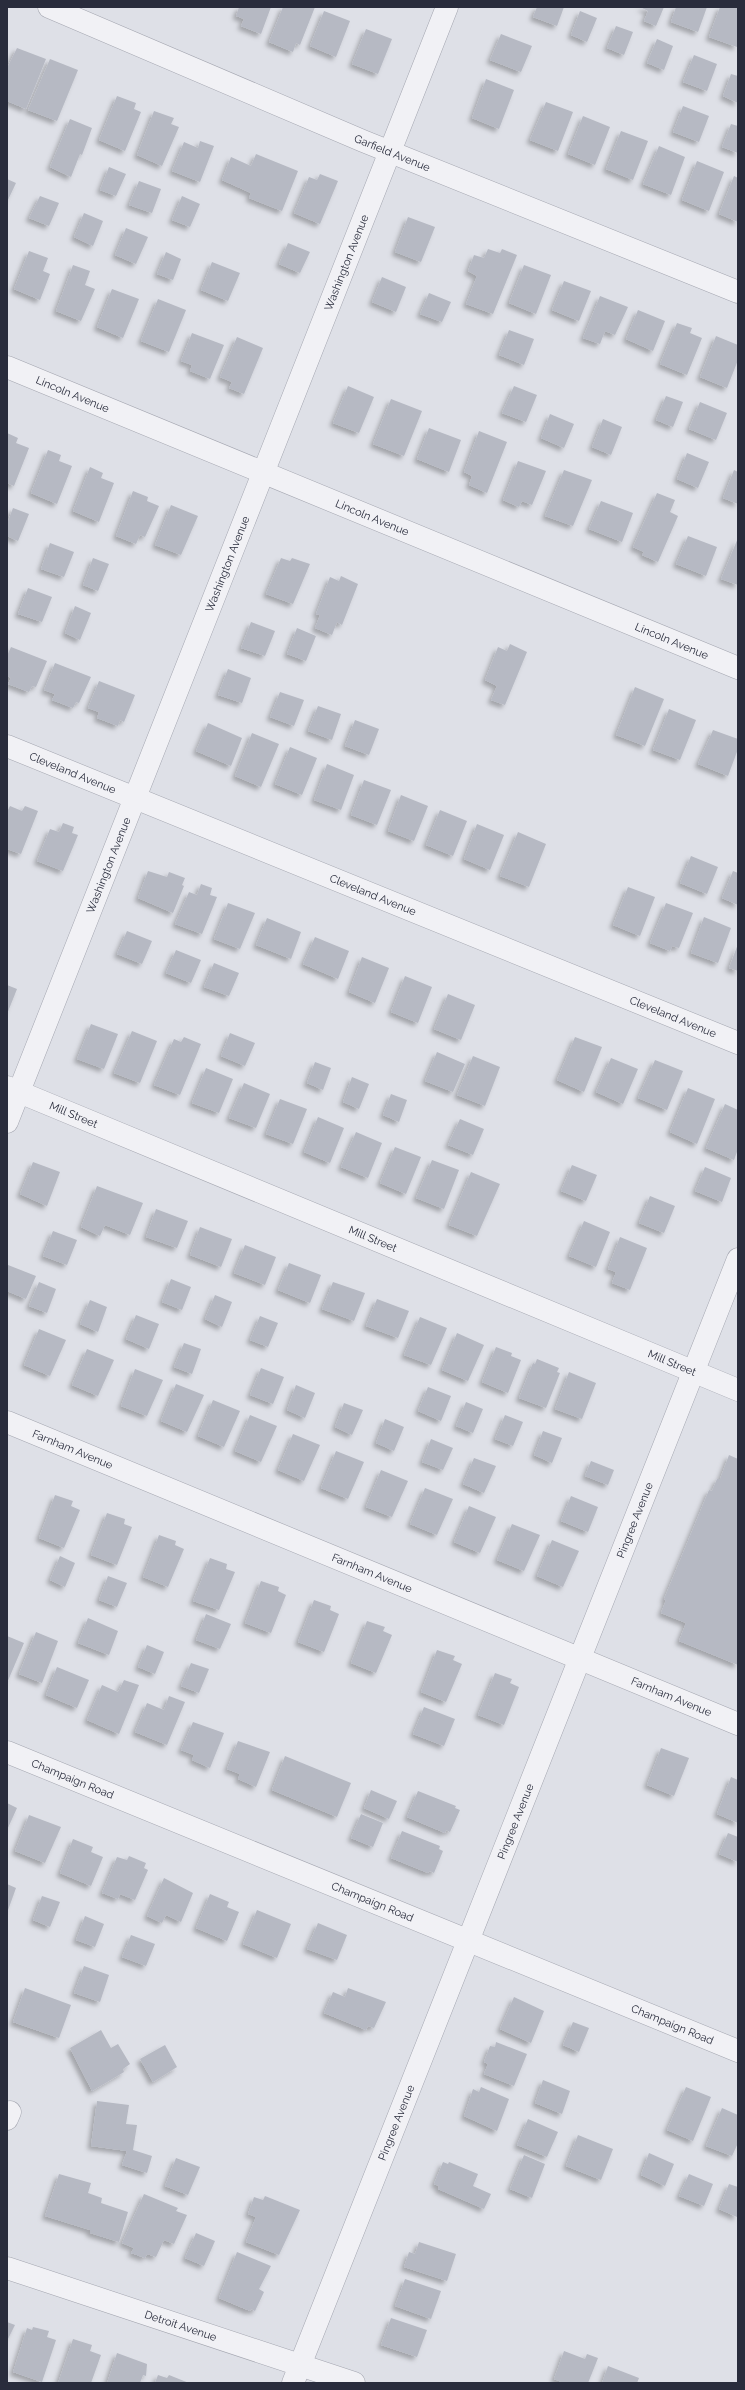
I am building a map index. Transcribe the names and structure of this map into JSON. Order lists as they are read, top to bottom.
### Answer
{
  "streets": {
    "street": [
      "Garfield Avenue",
      "Washington Avenue",
      "Lincoln Avenue",
      "Cleveland Avenue",
      "Mill Street",
      "Farnham Avenue",
      "Pingree Avenue",
      "Champaign Road",
      "Detroit Avenue"
    ]
  },
  "crossings": [
    ["Garfield Avenue", "Washington Avenue"],
    ["Washington Avenue", "Lincoln Avenue"],
    ["Washington Avenue", "Cleveland Avenue"],
    ["Washington Avenue", "Mill Street"],
    ["Mill Street", "Pingree Avenue"],
    ["Farnham Avenue", "Pingree Avenue"],
    ["Pingree Avenue", "Champaign Road"],
    ["Pingree Avenue", "Detroit Avenue"]
  ]
}
